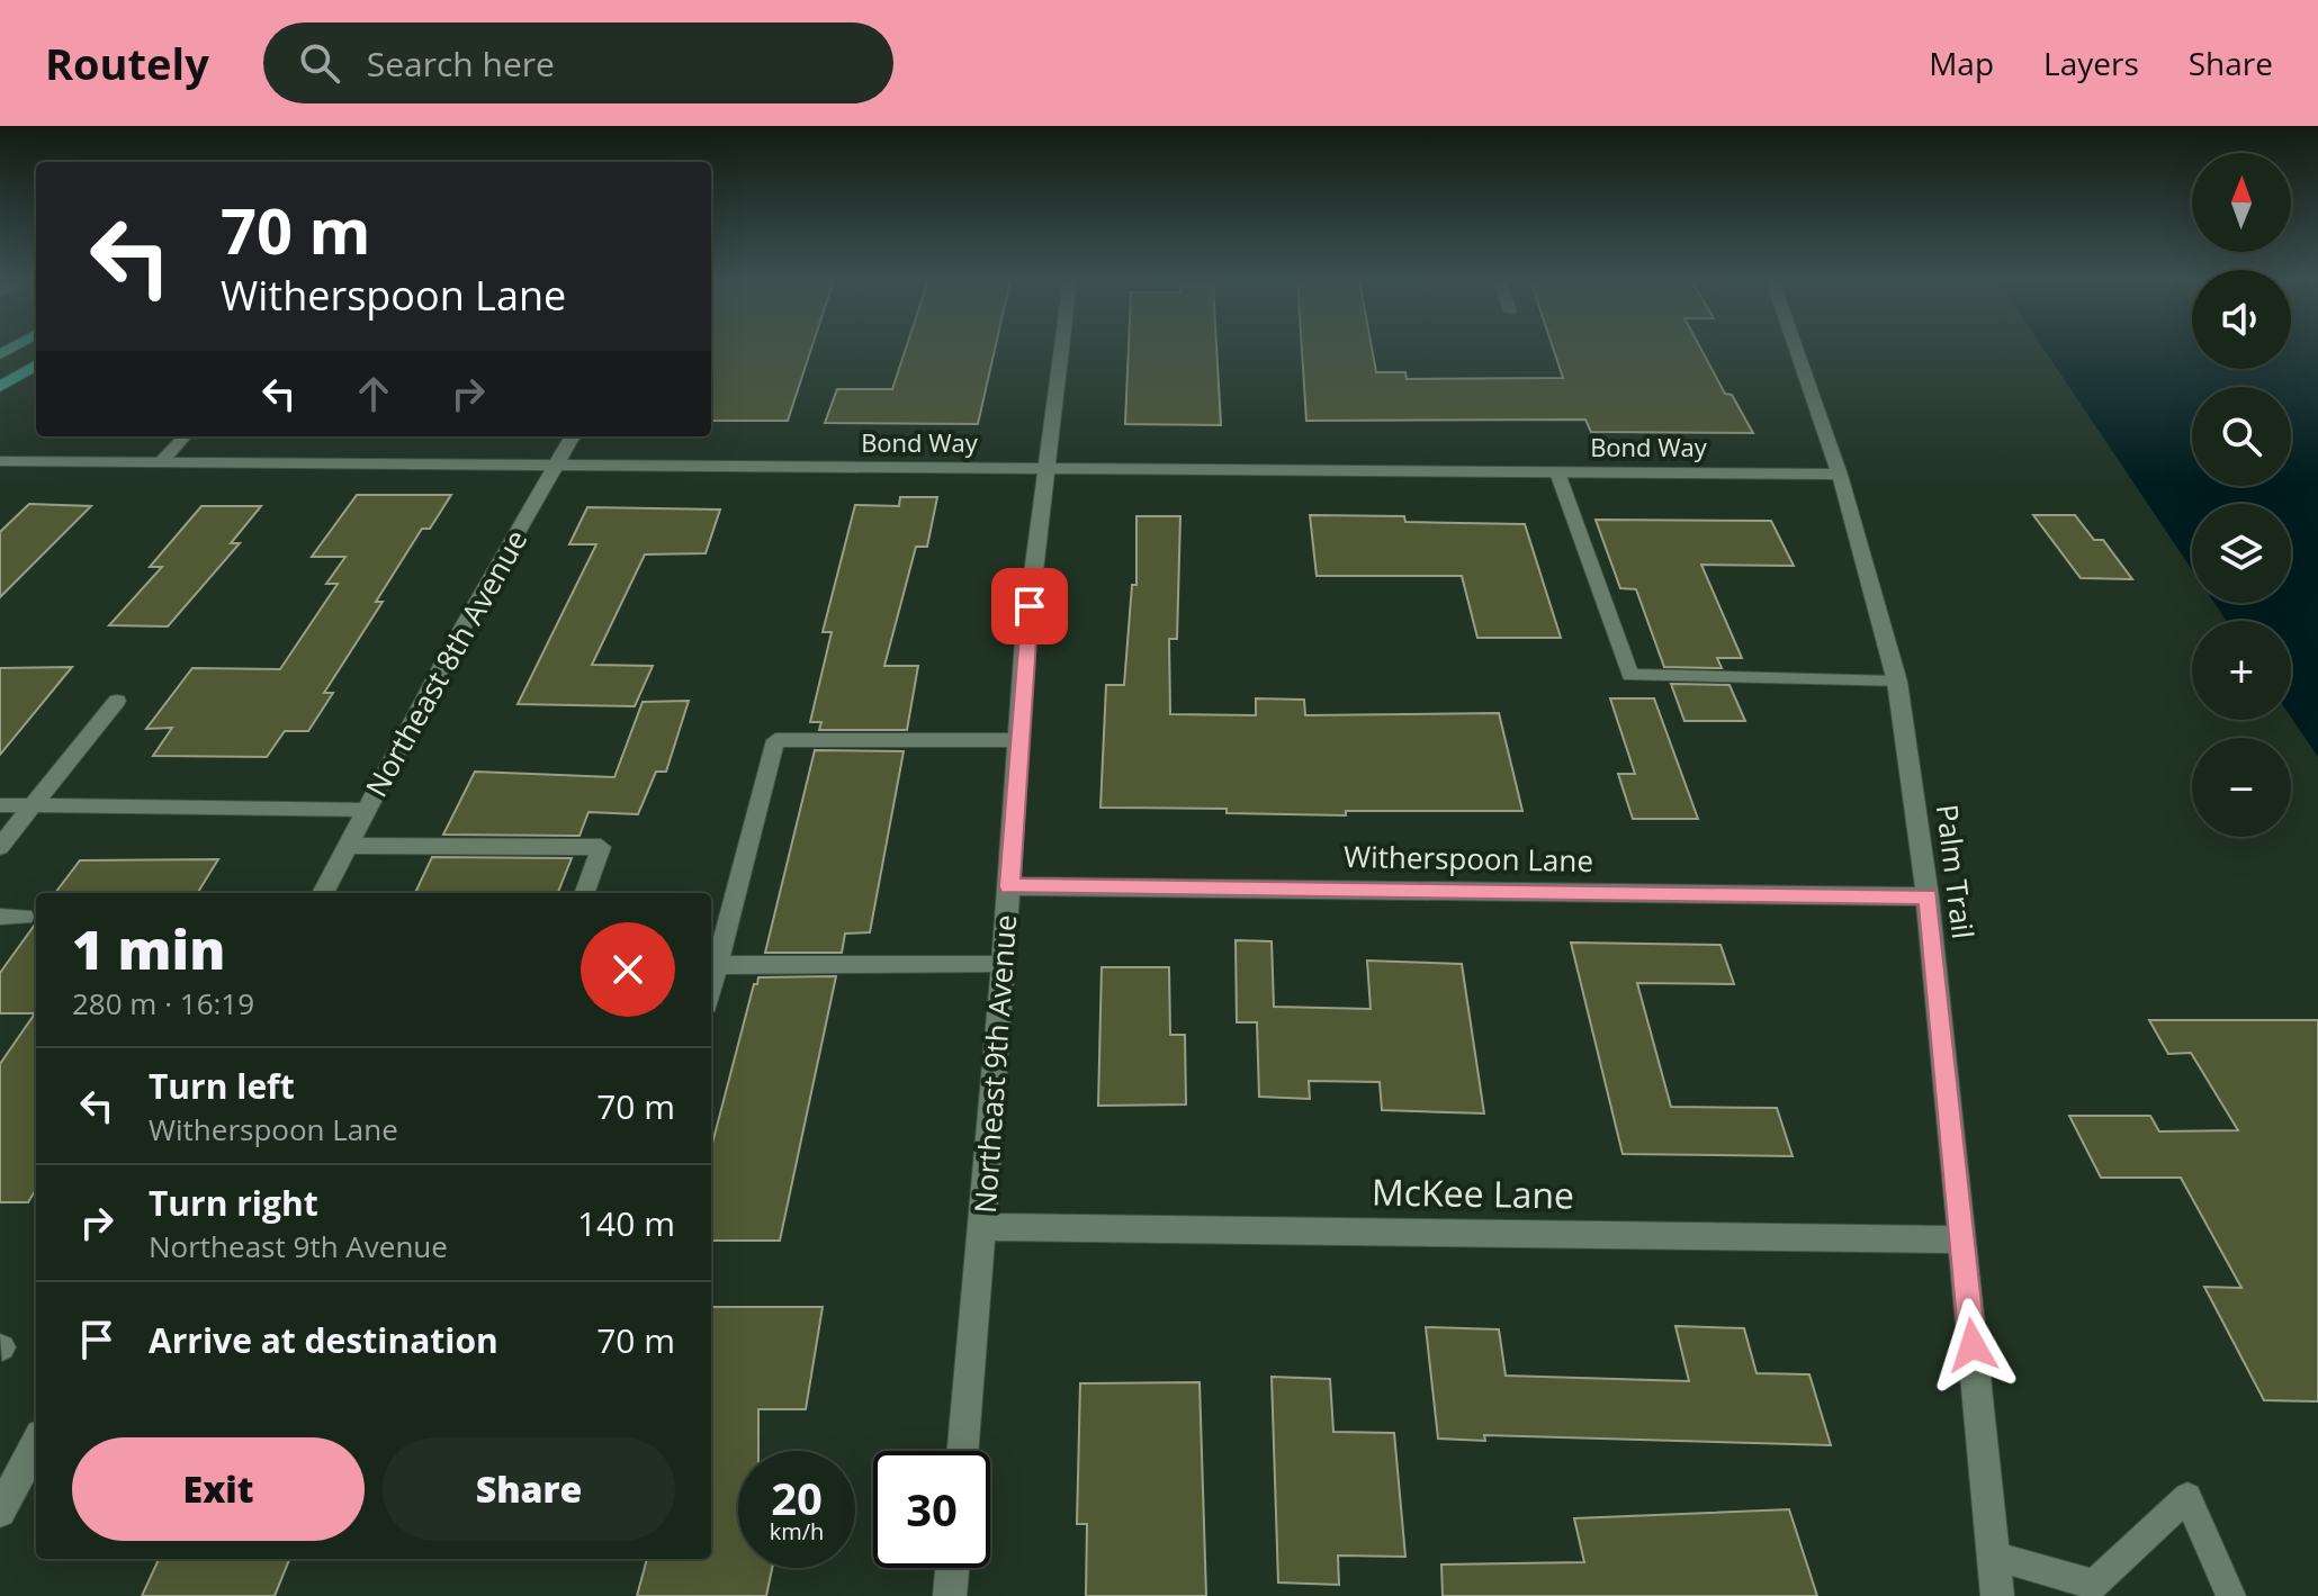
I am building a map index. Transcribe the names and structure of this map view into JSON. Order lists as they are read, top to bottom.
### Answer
{
  "streets": {
    "street": [
      "Bond Way",
      "Northeast 8th Avenue",
      "Witherspoon Lane",
      "Palm Trail",
      "Northeast 9th Avenue",
      "McKee Lane"
    ]
  },
  "crossings": [
    ["Bond Way", "Northeast 8th Avenue"],
    ["Bond Way", "Palm Trail"],
    ["Bond Way", "Northeast 9th Avenue"],
    ["Witherspoon Lane", "Palm Trail"],
    ["Witherspoon Lane", "Northeast 9th Avenue"],
    ["Palm Trail", "McKee Lane"],
    ["Northeast 9th Avenue", "McKee Lane"]
  ],
  "north": "top",
  "page": {
    "header": "Routely",
    "search": "Search here",
    "nav": ["Map", "Layers", "Share"],
    "map_buttons": ["+", "−"],
    "turn": ["70 m", "Witherspoon Lane"],
    "heading": ["1 min", "280 m · 16:19"],
    "list": [
      {
        "name": "Turn left",
        "note": "Witherspoon Lane",
        "value": "70 m"
      },
      {
        "name": "Turn right",
        "note": "Northeast 9th Avenue",
        "value": "140 m"
      },
      {
        "name": "Arrive at destination",
        "value": "70 m"
      }
    ],
    "buttons": ["Exit", "Share"],
    "speed": "20 km/h",
    "limit": "30"
  }
}
